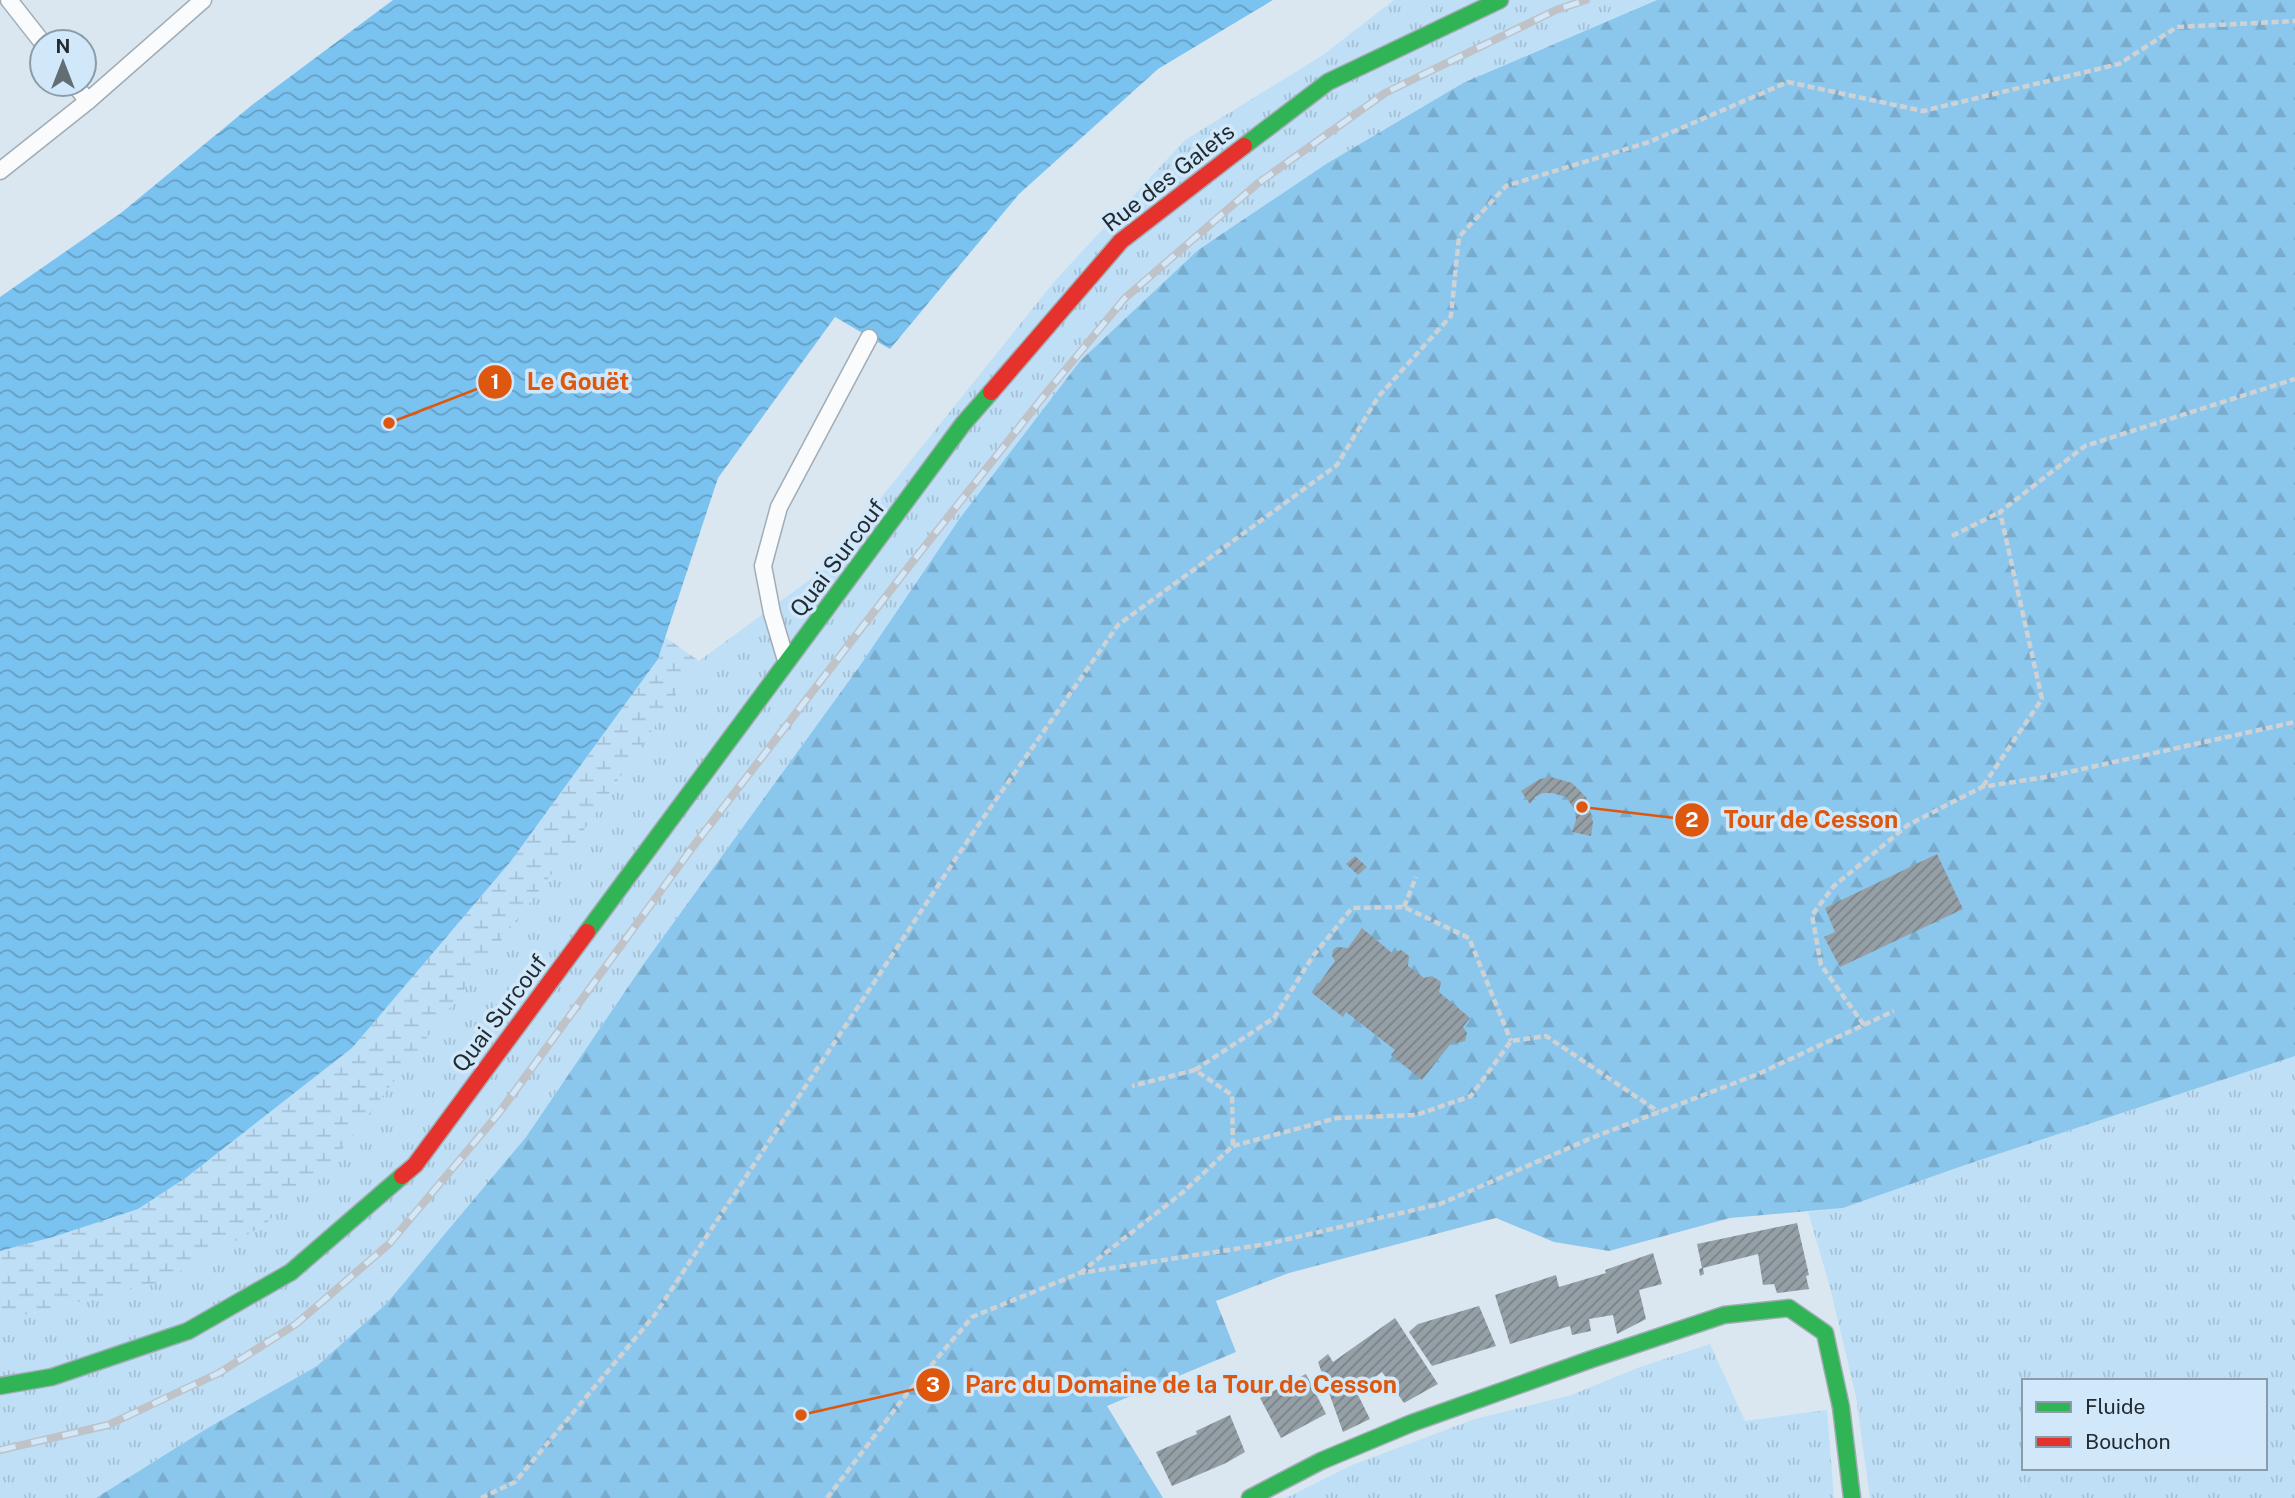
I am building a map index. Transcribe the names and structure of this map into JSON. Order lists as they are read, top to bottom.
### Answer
{
  "streets": {
    "street": ["Rue des Galets", "Quai Surcouf"]
  },
  "crossings": [
    ["Rue des Galets", "Quai Surcouf"]
  ],
  "places": ["Le Gouët", "Tour de Cesson", "Parc du Domaine de la Tour de Cesson"],
  "legend": ["Fluide", "Bouchon"],
  "north": "top"
}
